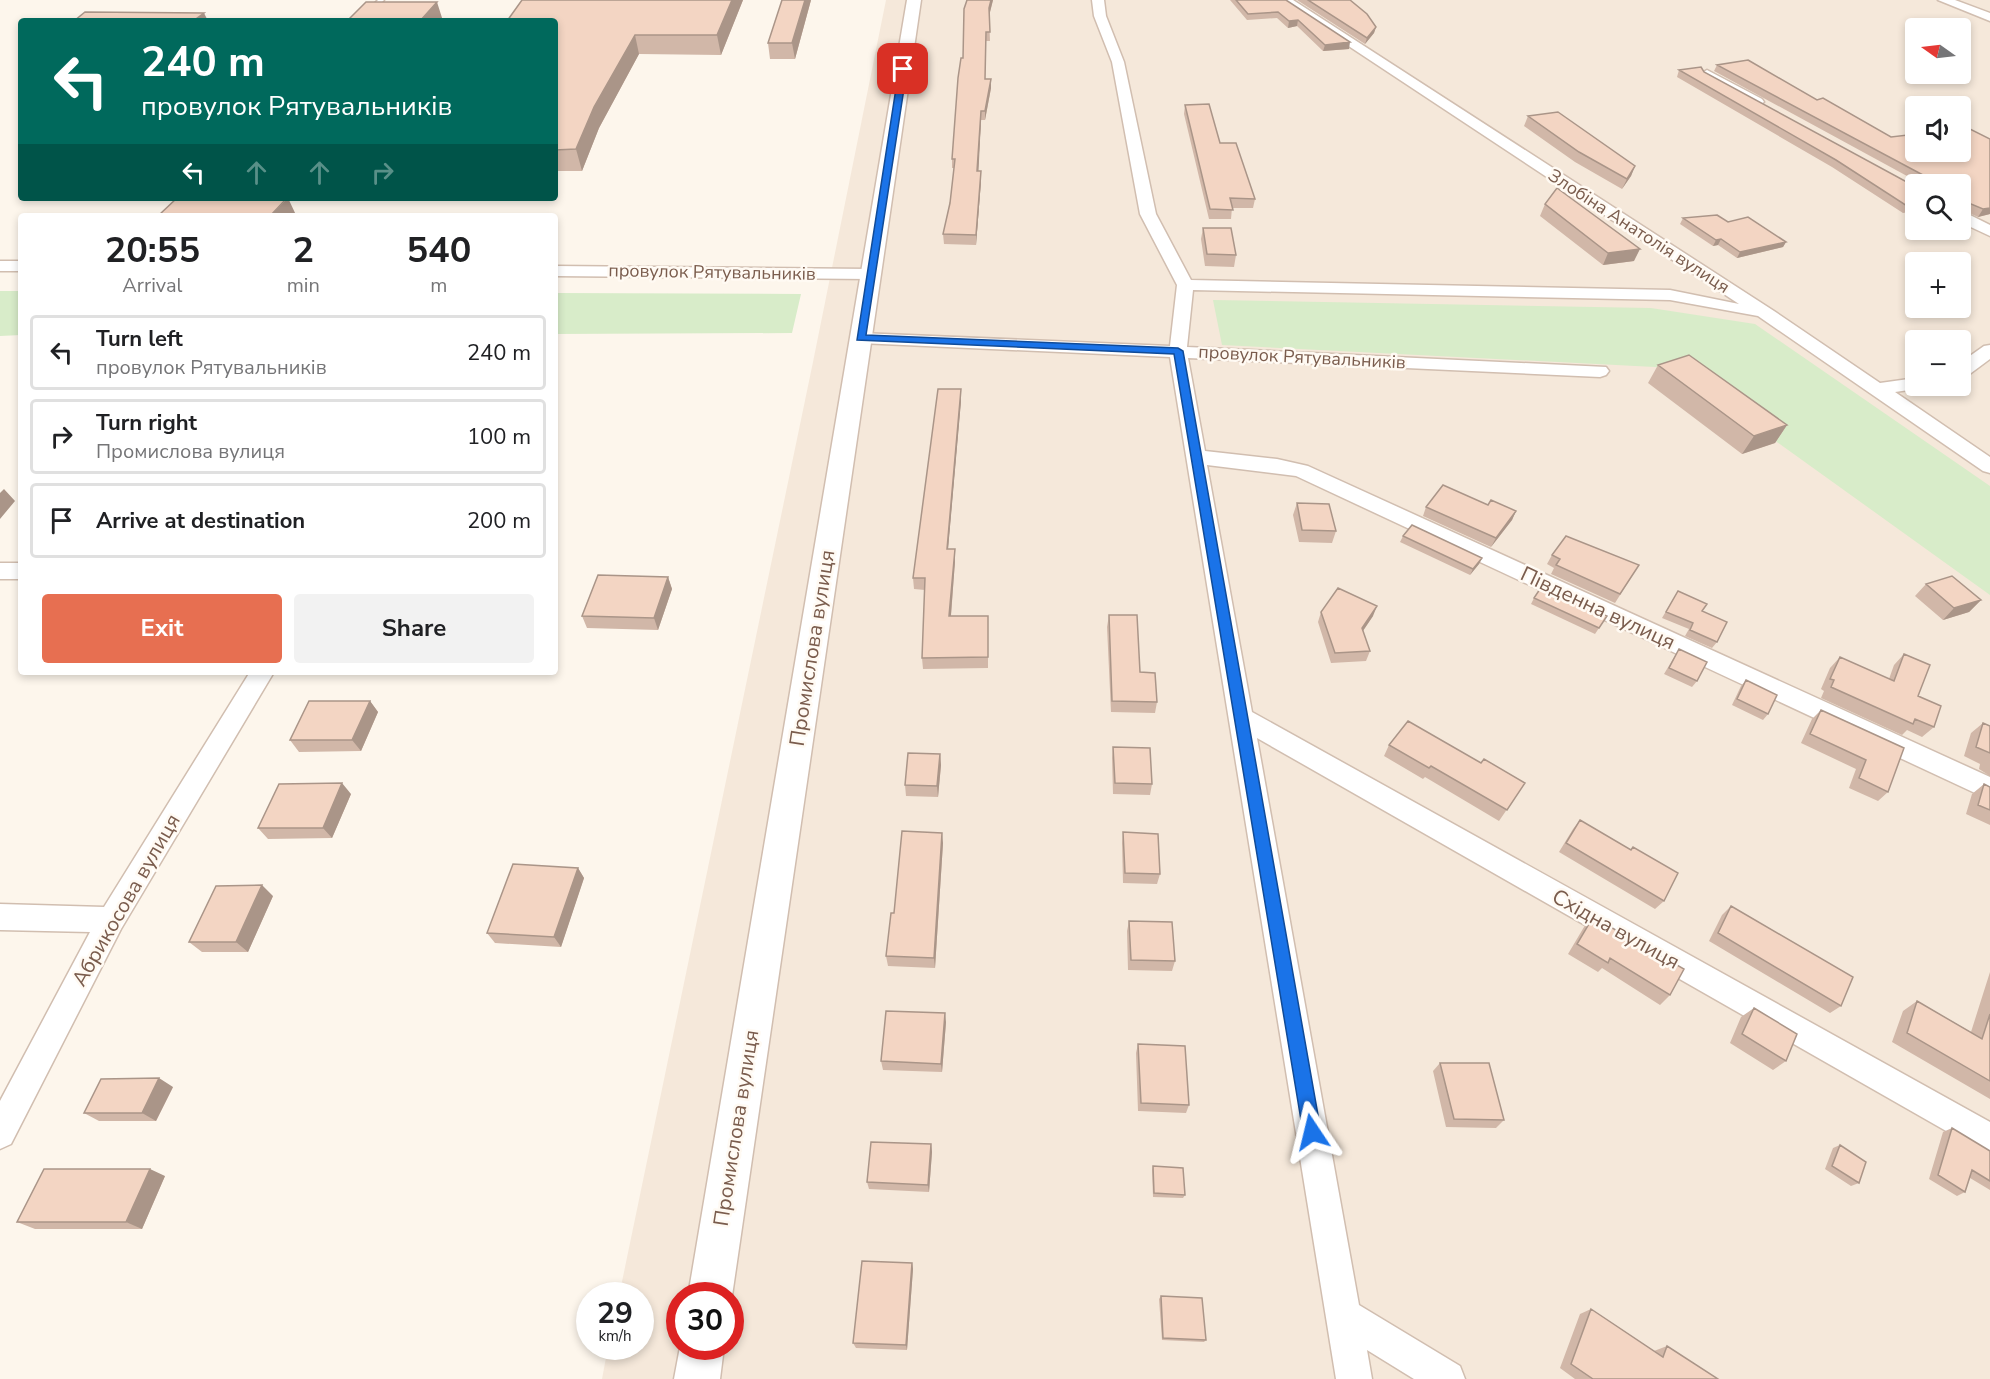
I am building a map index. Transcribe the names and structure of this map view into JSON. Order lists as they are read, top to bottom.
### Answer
{
  "streets": {
    "street": [
      "Злобіна Анатолія вулиця",
      "провулок Рятувальників",
      "Південна вулиця",
      "Промислова вулиця",
      "Абрикосова вулиця",
      "Східна вулиця"
    ]
  },
  "crossings": [
    ["провулок Рятувальників", "Промислова вулиця"]
  ],
  "north": "left",
  "page": {
    "map_buttons": ["+", "−"],
    "turn": ["240 m", "провулок Рятувальників"],
    "eta": [
      "20:55",
      "Arrival",
      "2",
      "min",
      "540",
      "m"
    ],
    "list": [
      {
        "name": "Turn left",
        "note": "провулок Рятувальників",
        "value": "240 m"
      },
      {
        "name": "Turn right",
        "note": "Промислова вулиця",
        "value": "100 m"
      },
      {
        "name": "Arrive at destination",
        "value": "200 m"
      }
    ],
    "buttons": ["Exit", "Share"],
    "speed": "29 km/h",
    "limit": "30"
  }
}
